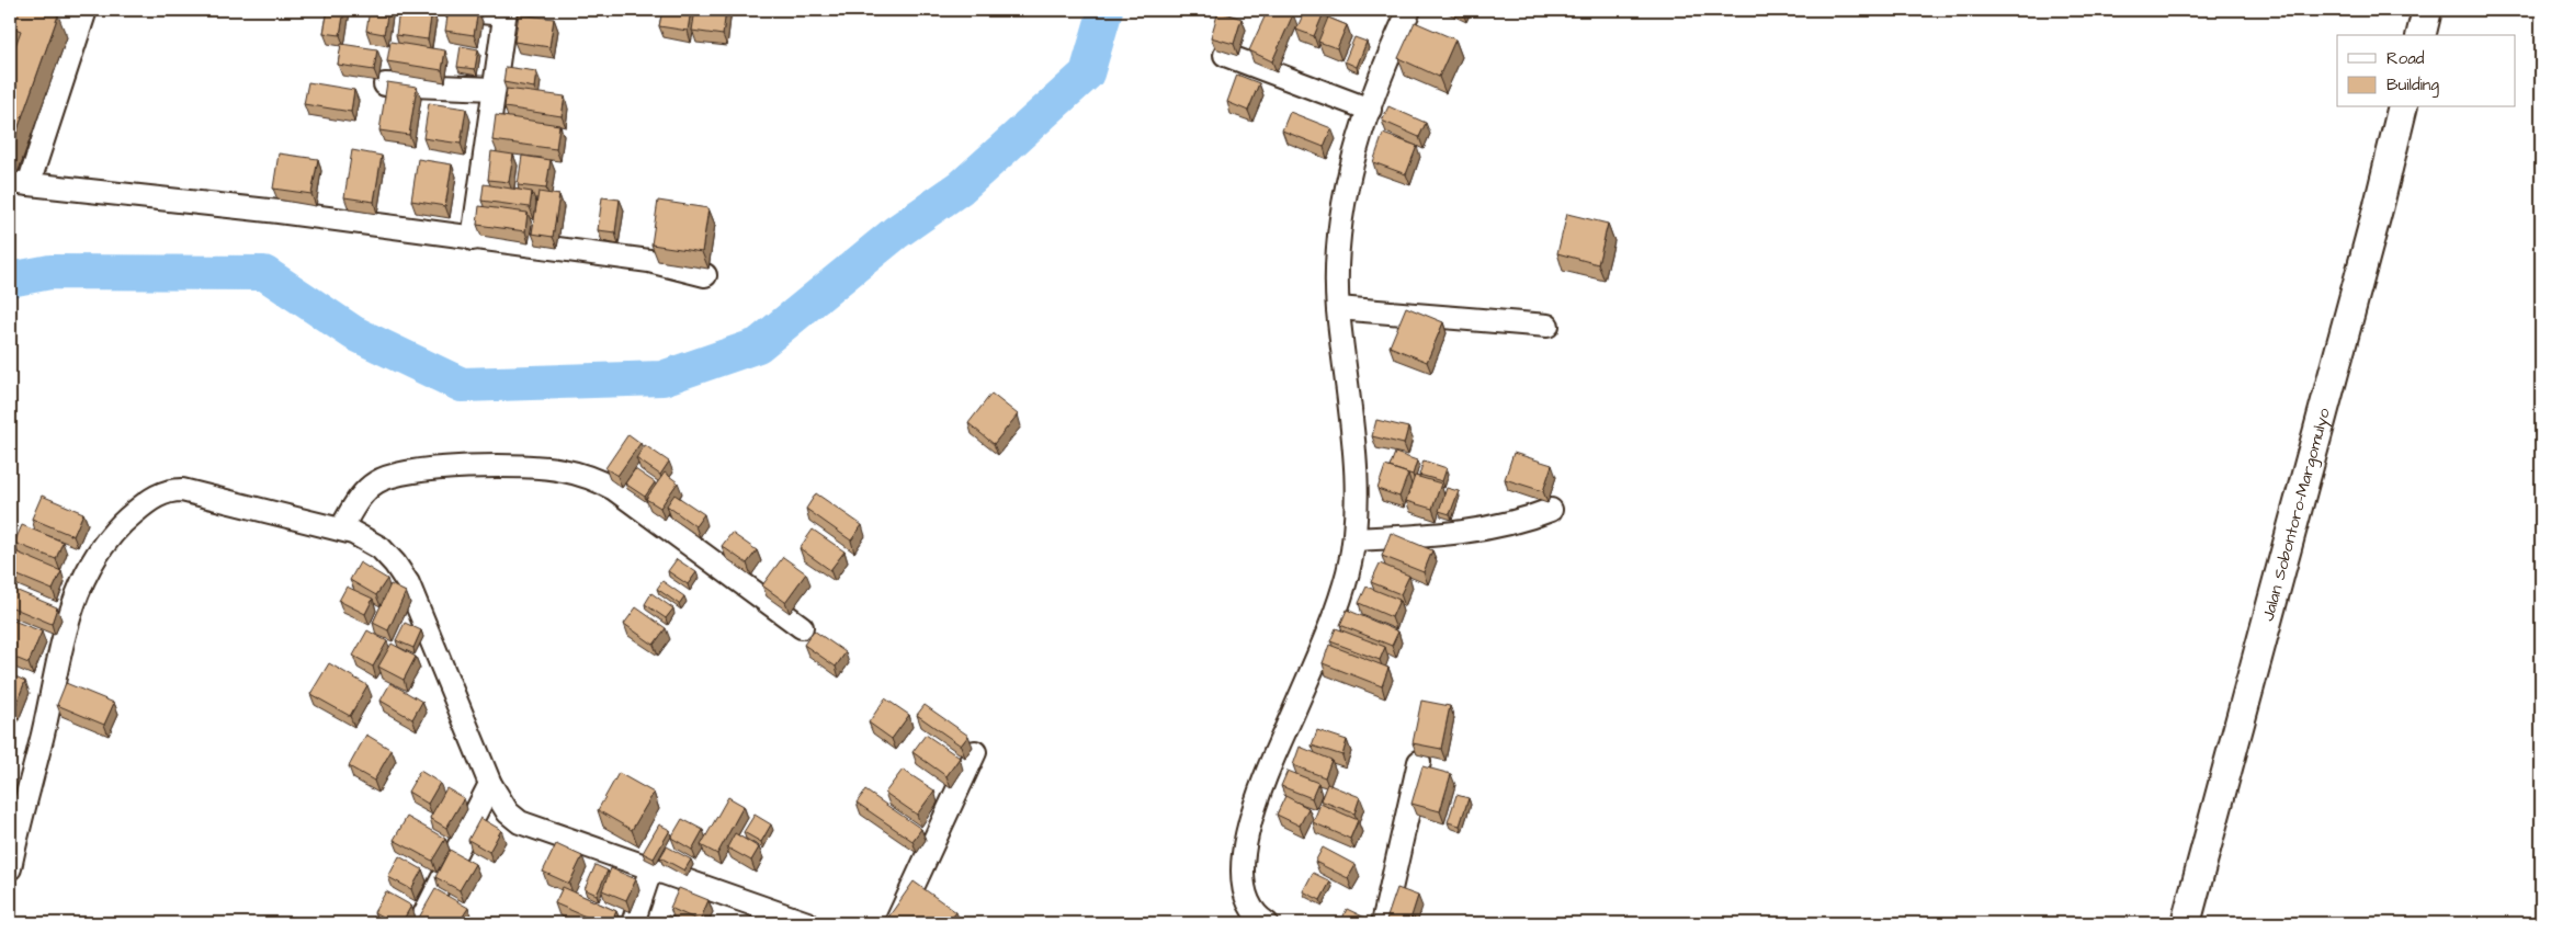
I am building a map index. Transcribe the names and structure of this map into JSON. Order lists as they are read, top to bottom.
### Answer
{
  "streets": {
    "street": ["Jalan Sobontoro-Margomulyo"]
  },
  "legend": ["Road", "Building"]
}
